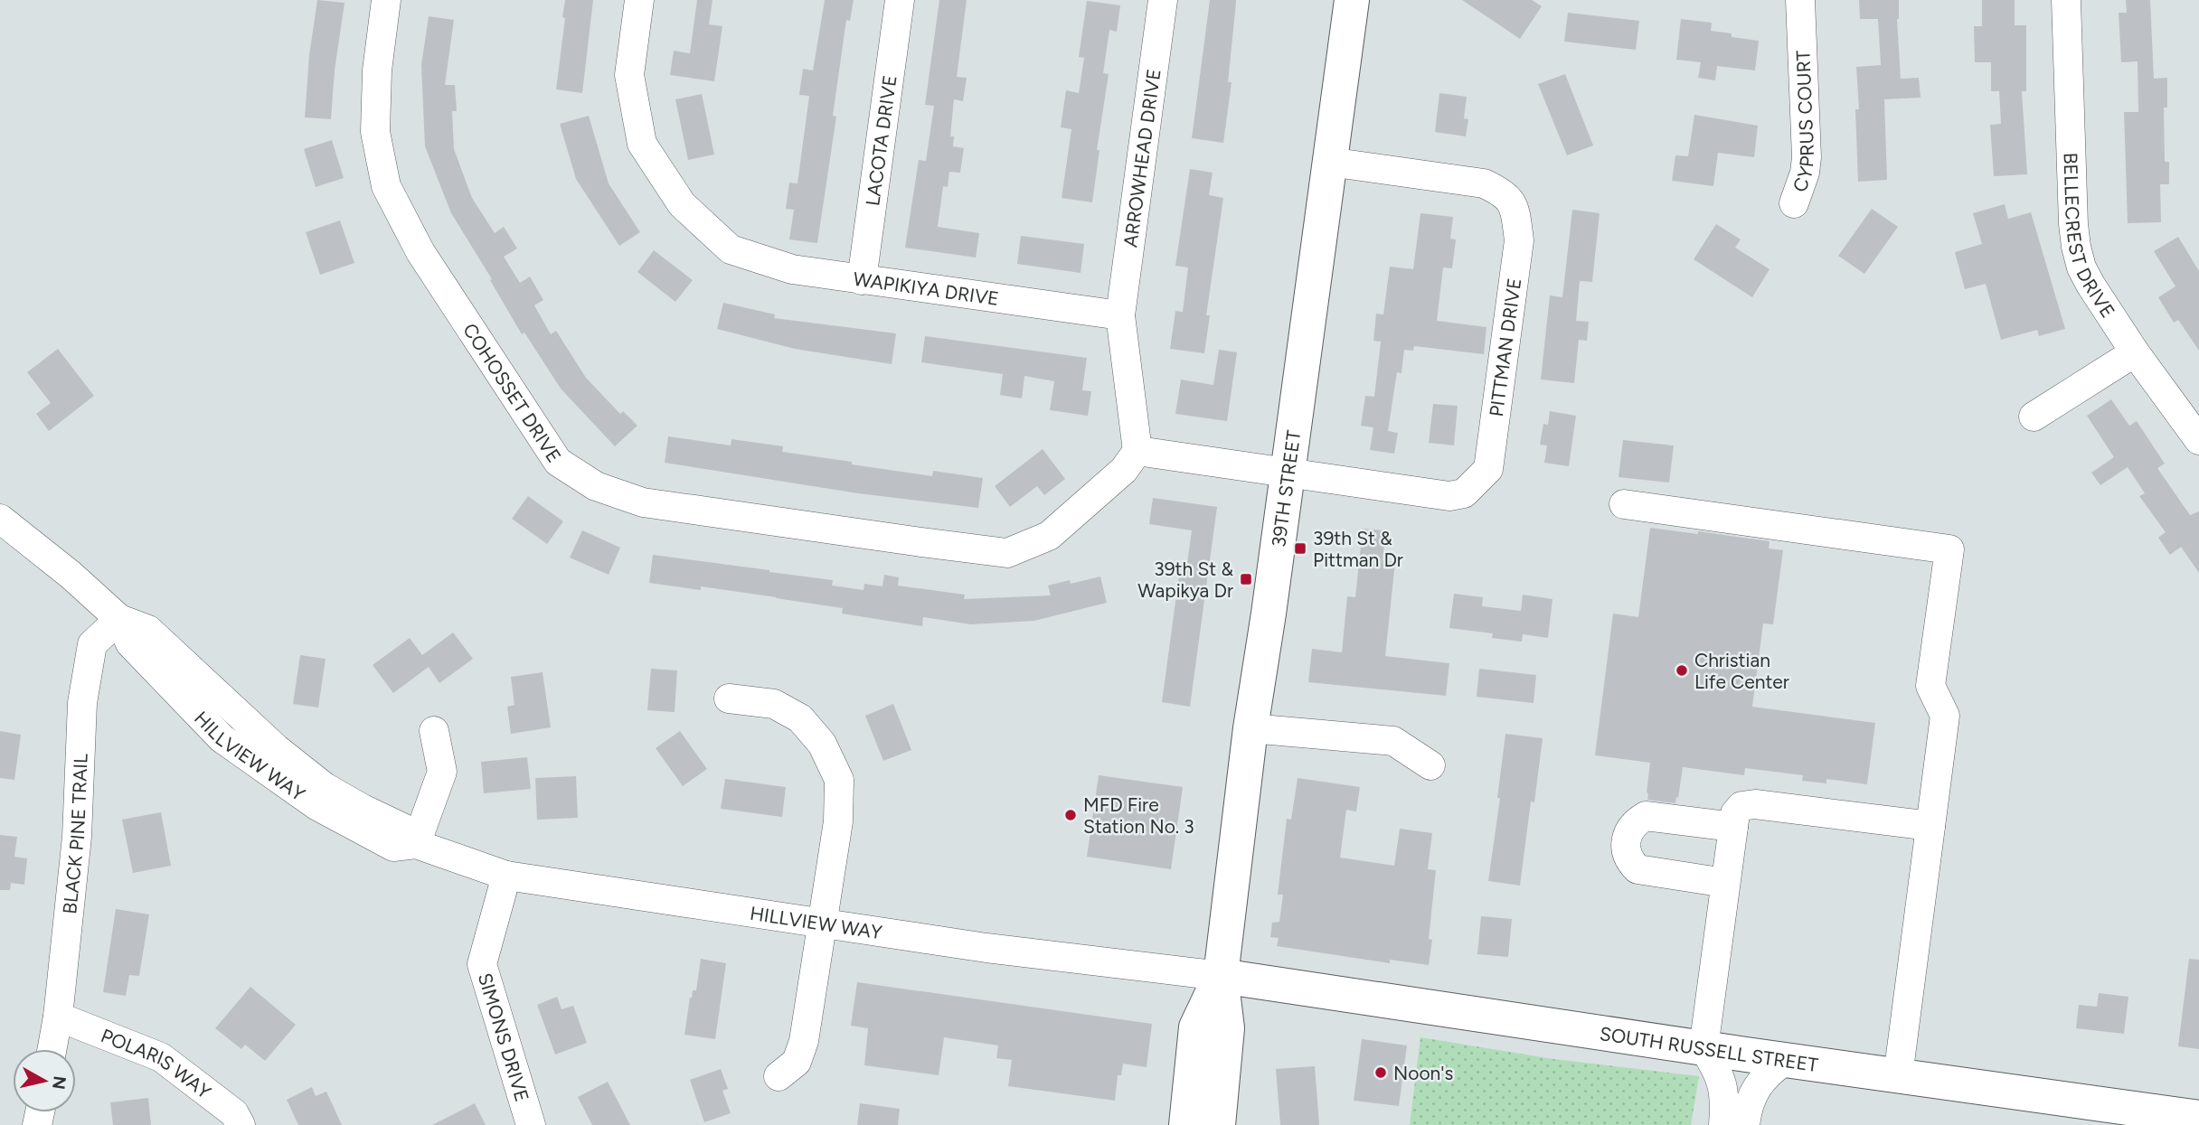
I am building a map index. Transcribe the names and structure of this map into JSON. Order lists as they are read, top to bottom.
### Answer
{
  "streets": {
    "main road": ["39TH STREET", "SOUTH RUSSELL STREET"],
    "street": [
      "CYPRUS COURT",
      "LACOTA DRIVE",
      "ARROWHEAD DRIVE",
      "BELLECREST DRIVE",
      "WAPIKIYA DRIVE",
      "PITTMAN DRIVE",
      "COHOSSET DRIVE",
      "HILLVIEW WAY",
      "BLACK PINE TRAIL",
      "SIMONS DRIVE",
      "POLARIS WAY"
    ]
  },
  "crossings": [
    ["LACOTA DRIVE", "WAPIKIYA DRIVE"],
    ["ARROWHEAD DRIVE", "WAPIKIYA DRIVE"],
    ["PITTMAN DRIVE", "39TH STREET"],
    ["39TH STREET", "HILLVIEW WAY"],
    ["39TH STREET", "SOUTH RUSSELL STREET"],
    ["HILLVIEW WAY", "BLACK PINE TRAIL"],
    ["HILLVIEW WAY", "SIMONS DRIVE"],
    ["HILLVIEW WAY", "SOUTH RUSSELL STREET"],
    ["BLACK PINE TRAIL", "POLARIS WAY"]
  ],
  "places": {
    "transit": ["39th St & Pittman Dr", "39th St & Wapikya Dr"],
    "other": ["Christian Life Center", "MFD Fire Station No. 3", "Noon's"]
  },
  "north": "right"
}
